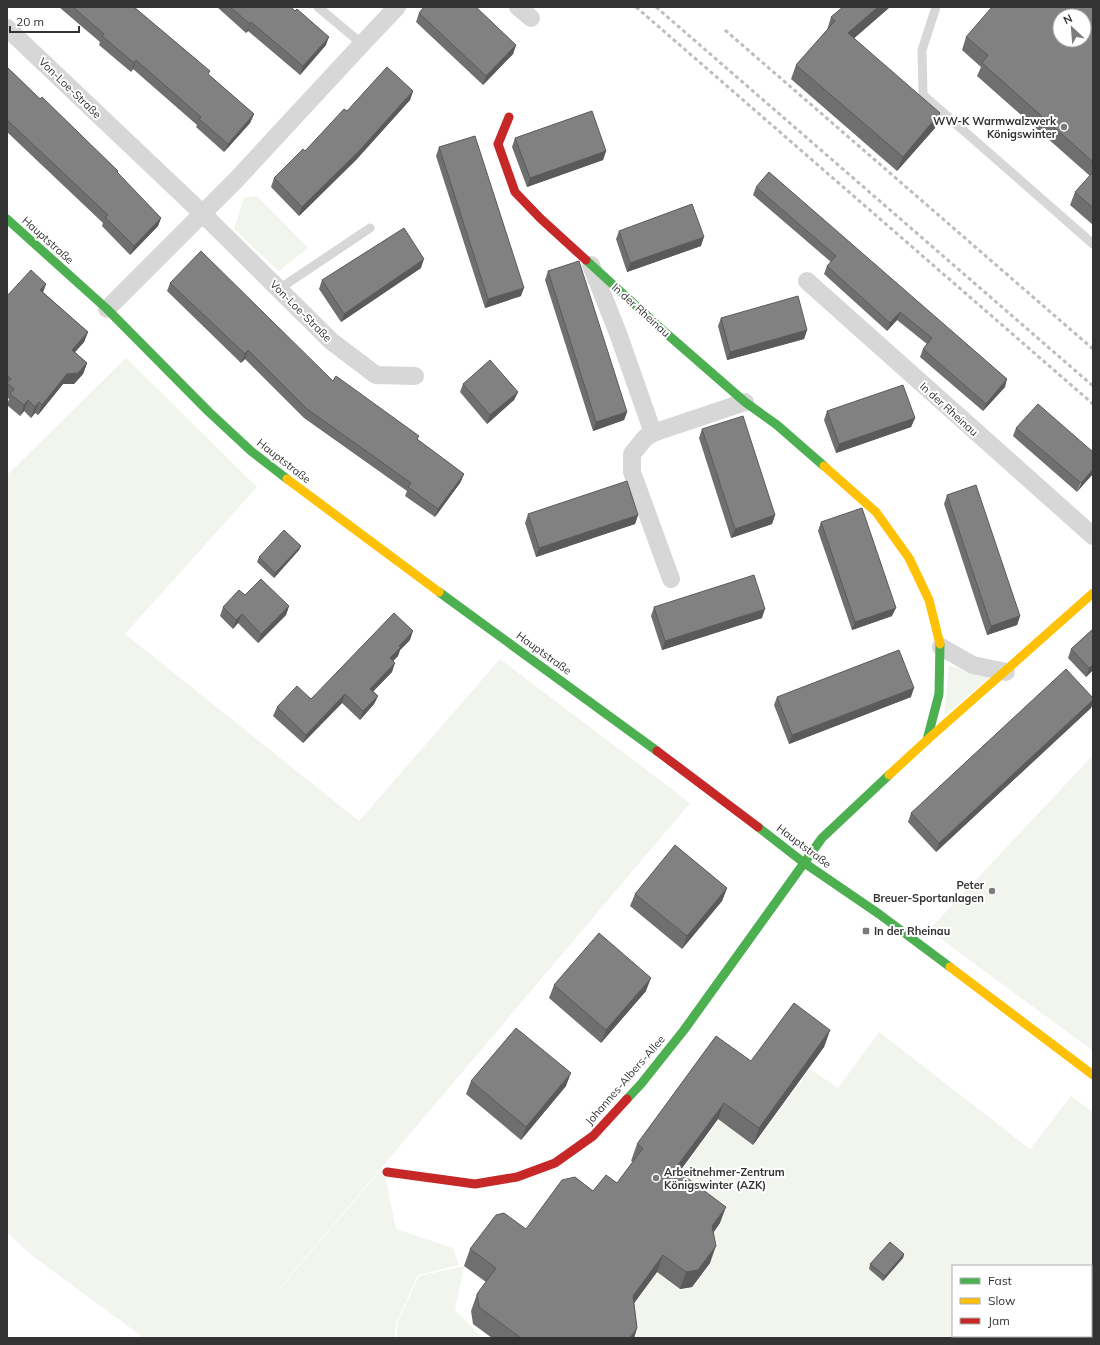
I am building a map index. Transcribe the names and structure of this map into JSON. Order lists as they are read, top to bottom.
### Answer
{
  "streets": {
    "street": [
      "Von-Loe-Straße",
      "Hauptstraße",
      "In der Rheinau",
      "Johannes-Albers-Allee"
    ]
  },
  "crossings": [
    ["Hauptstraße", "Johannes-Albers-Allee"]
  ],
  "places": {
    "other": ["WW-K Warmwalzwerk Königswinter", "Peter Breuer-Sportanlagen", "Arbeitnehmer-Zentrum Königswinter (AZK)"],
    "transit": ["In der Rheinau"]
  },
  "legend": ["Fast", "Slow", "Jam"],
  "scale_bar": "20 m",
  "north": "top left"
}
